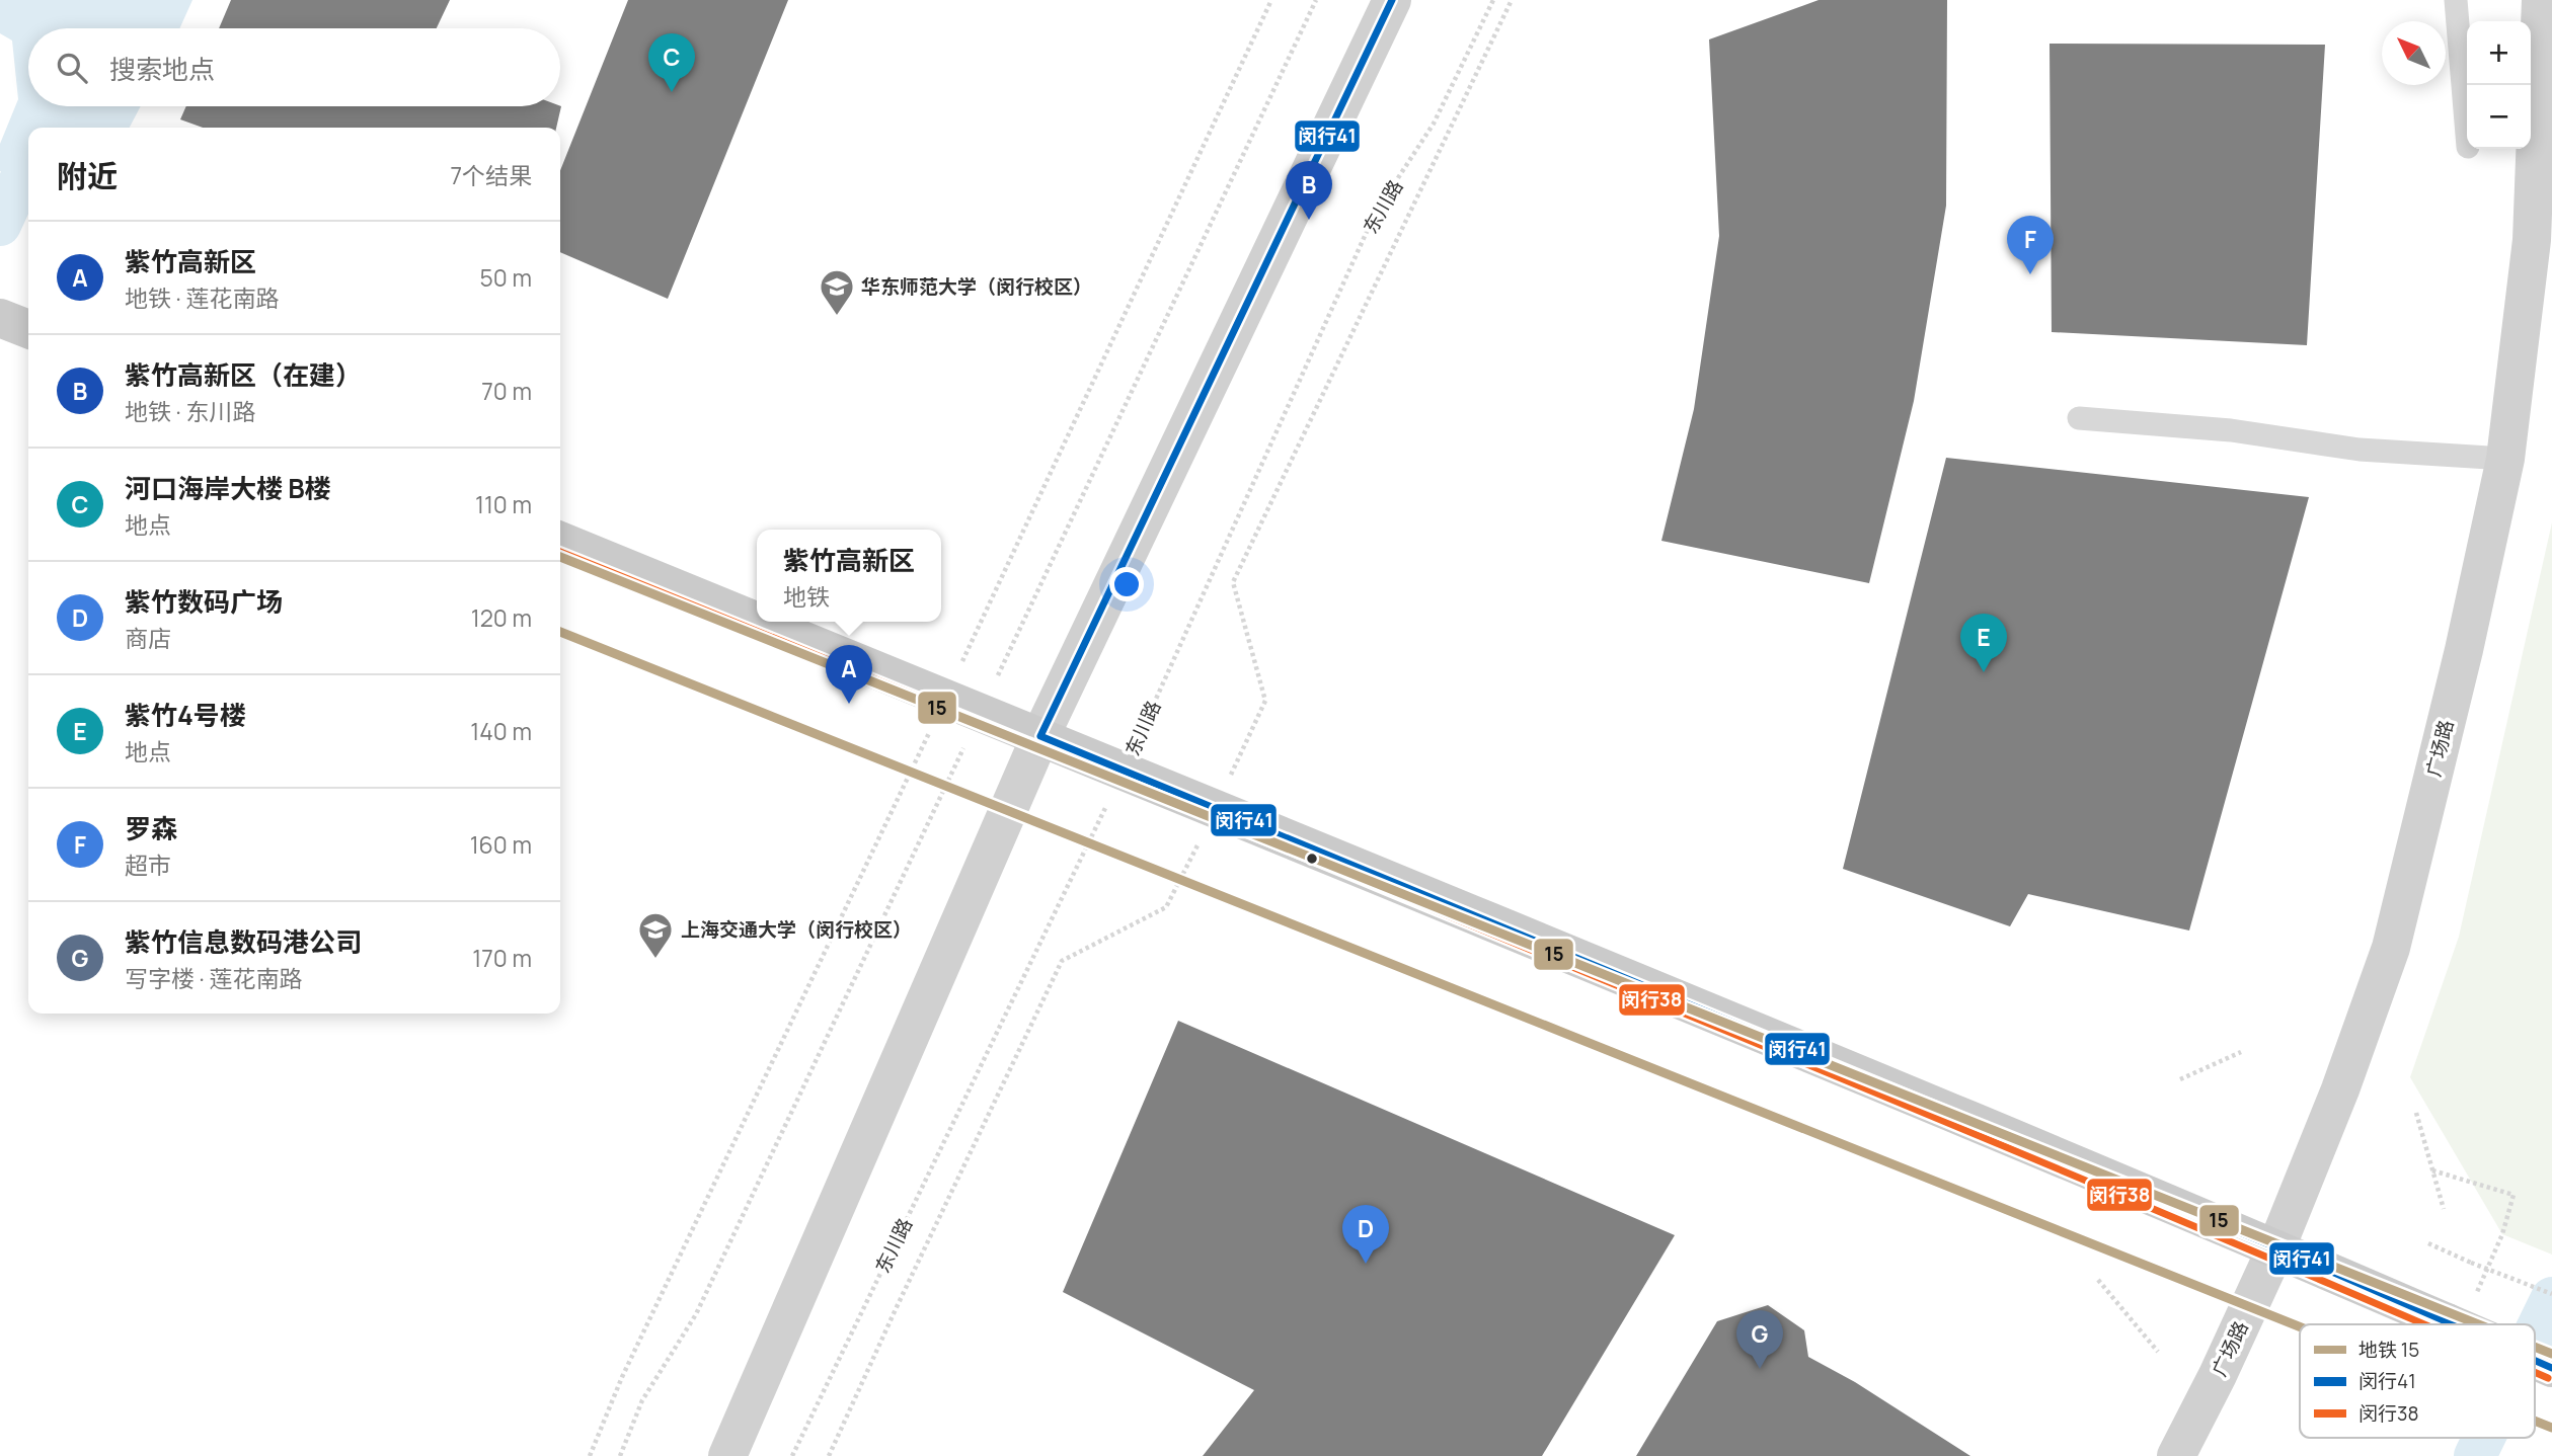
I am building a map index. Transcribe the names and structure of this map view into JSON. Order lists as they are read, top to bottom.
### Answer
{
  "streets": {
    "main road": ["广场路"],
    "path": ["东川路"]
  },
  "places": {
    "school or university": ["华东师范大学（闵行校区）", "上海交通大学（闵行校区）"]
  },
  "lines": ["transit line 闵行41", "transit line 闵行38", "metro line 15"],
  "legend": ["地铁 15", "闵行41", "闵行38"],
  "north": "top left",
  "page": {
    "map_buttons": ["+", "−"],
    "search": "搜索地点",
    "pins": [
      "C",
      "B",
      "F",
      "E",
      "A",
      "D",
      "G"
    ],
    "heading": ["附近", "7个结果"],
    "list": [
      {
        "mark": "A",
        "name": "紫竹高新区",
        "note": "地铁 · 莲花南路",
        "value": "50 m"
      },
      {
        "mark": "B",
        "name": "紫竹高新区（在建）",
        "note": "地铁 · 东川路",
        "value": "70 m"
      },
      {
        "mark": "C",
        "name": "河口海岸大楼 B楼",
        "note": "地点",
        "value": "110 m"
      },
      {
        "mark": "D",
        "name": "紫竹数码广场",
        "note": "商店",
        "value": "120 m"
      },
      {
        "mark": "E",
        "name": "紫竹4号楼",
        "note": "地点",
        "value": "140 m"
      },
      {
        "mark": "F",
        "name": "罗森",
        "note": "超市",
        "value": "160 m"
      },
      {
        "mark": "G",
        "name": "紫竹信息数码港公司",
        "note": "写字楼 · 莲花南路",
        "value": "170 m"
      }
    ],
    "popup": ["紫竹高新区", "地铁"]
  }
}
